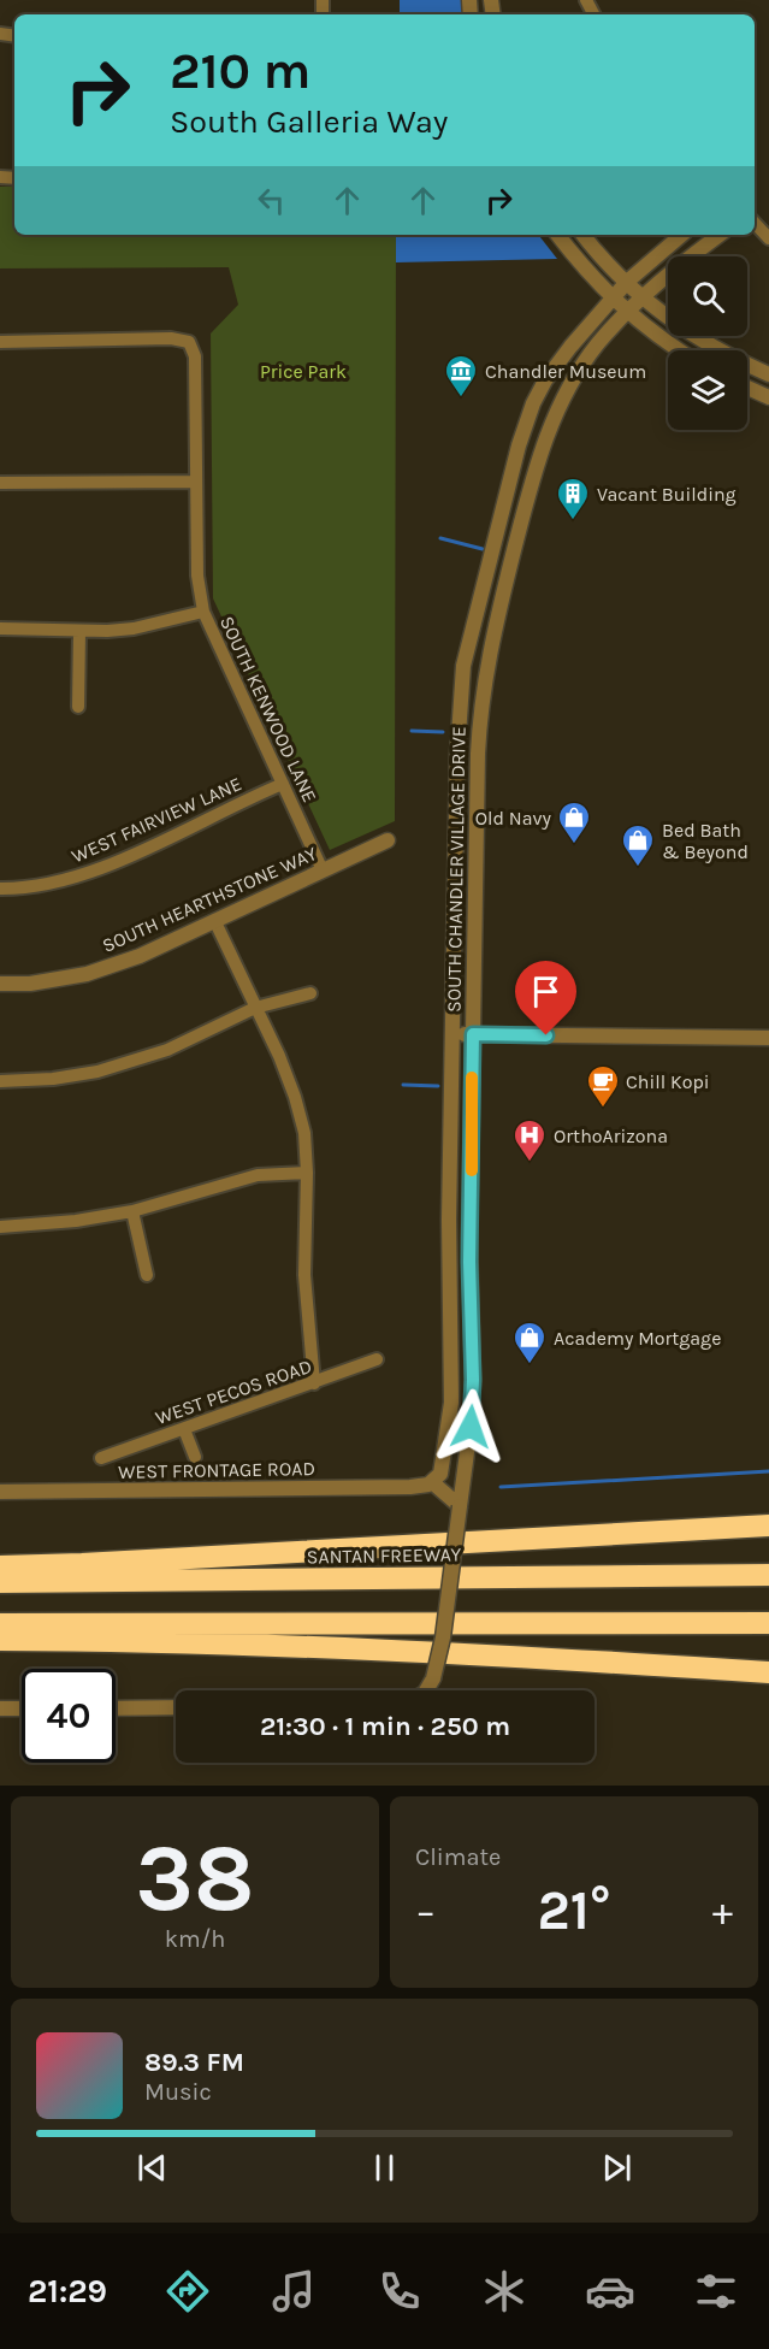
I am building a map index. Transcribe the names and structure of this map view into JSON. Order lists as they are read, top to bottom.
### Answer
{
  "streets": {
    "highway": ["SANTAN FREEWAY"],
    "street": [
      "SOUTH KENWOOD LANE",
      "WEST FAIRVIEW LANE",
      "SOUTH CHANDLER VILLAGE DRIVE",
      "SOUTH HEARTHSTONE WAY",
      "WEST PECOS ROAD",
      "WEST FRONTAGE ROAD"
    ]
  },
  "crossings": [
    ["SOUTH KENWOOD LANE", "WEST FAIRVIEW LANE"],
    ["SOUTH KENWOOD LANE", "SOUTH HEARTHSTONE WAY"],
    ["SOUTH CHANDLER VILLAGE DRIVE", "WEST FRONTAGE ROAD"]
  ],
  "parks": ["Price Park"],
  "places": {
    "museum": ["Chandler Museum"],
    "building": ["Vacant Building"],
    "shop": ["Old Navy", "Bed Bath & Beyond", "Academy Mortgage"],
    "cafe": ["Chill Kopi"],
    "hospital": ["OrthoArizona"]
  },
  "page": {
    "turn": ["210 m", "South Galleria Way"],
    "limit": "40",
    "trip": "21:30 · 1 min · 250 m",
    "tile": [
      ["38", "km/h"],
      "Climate"
    ],
    "heat": ["−", "21°", "+"],
    "song": ["89.3 FM", "Music"],
    "tabs": "21:29"
  }
}
